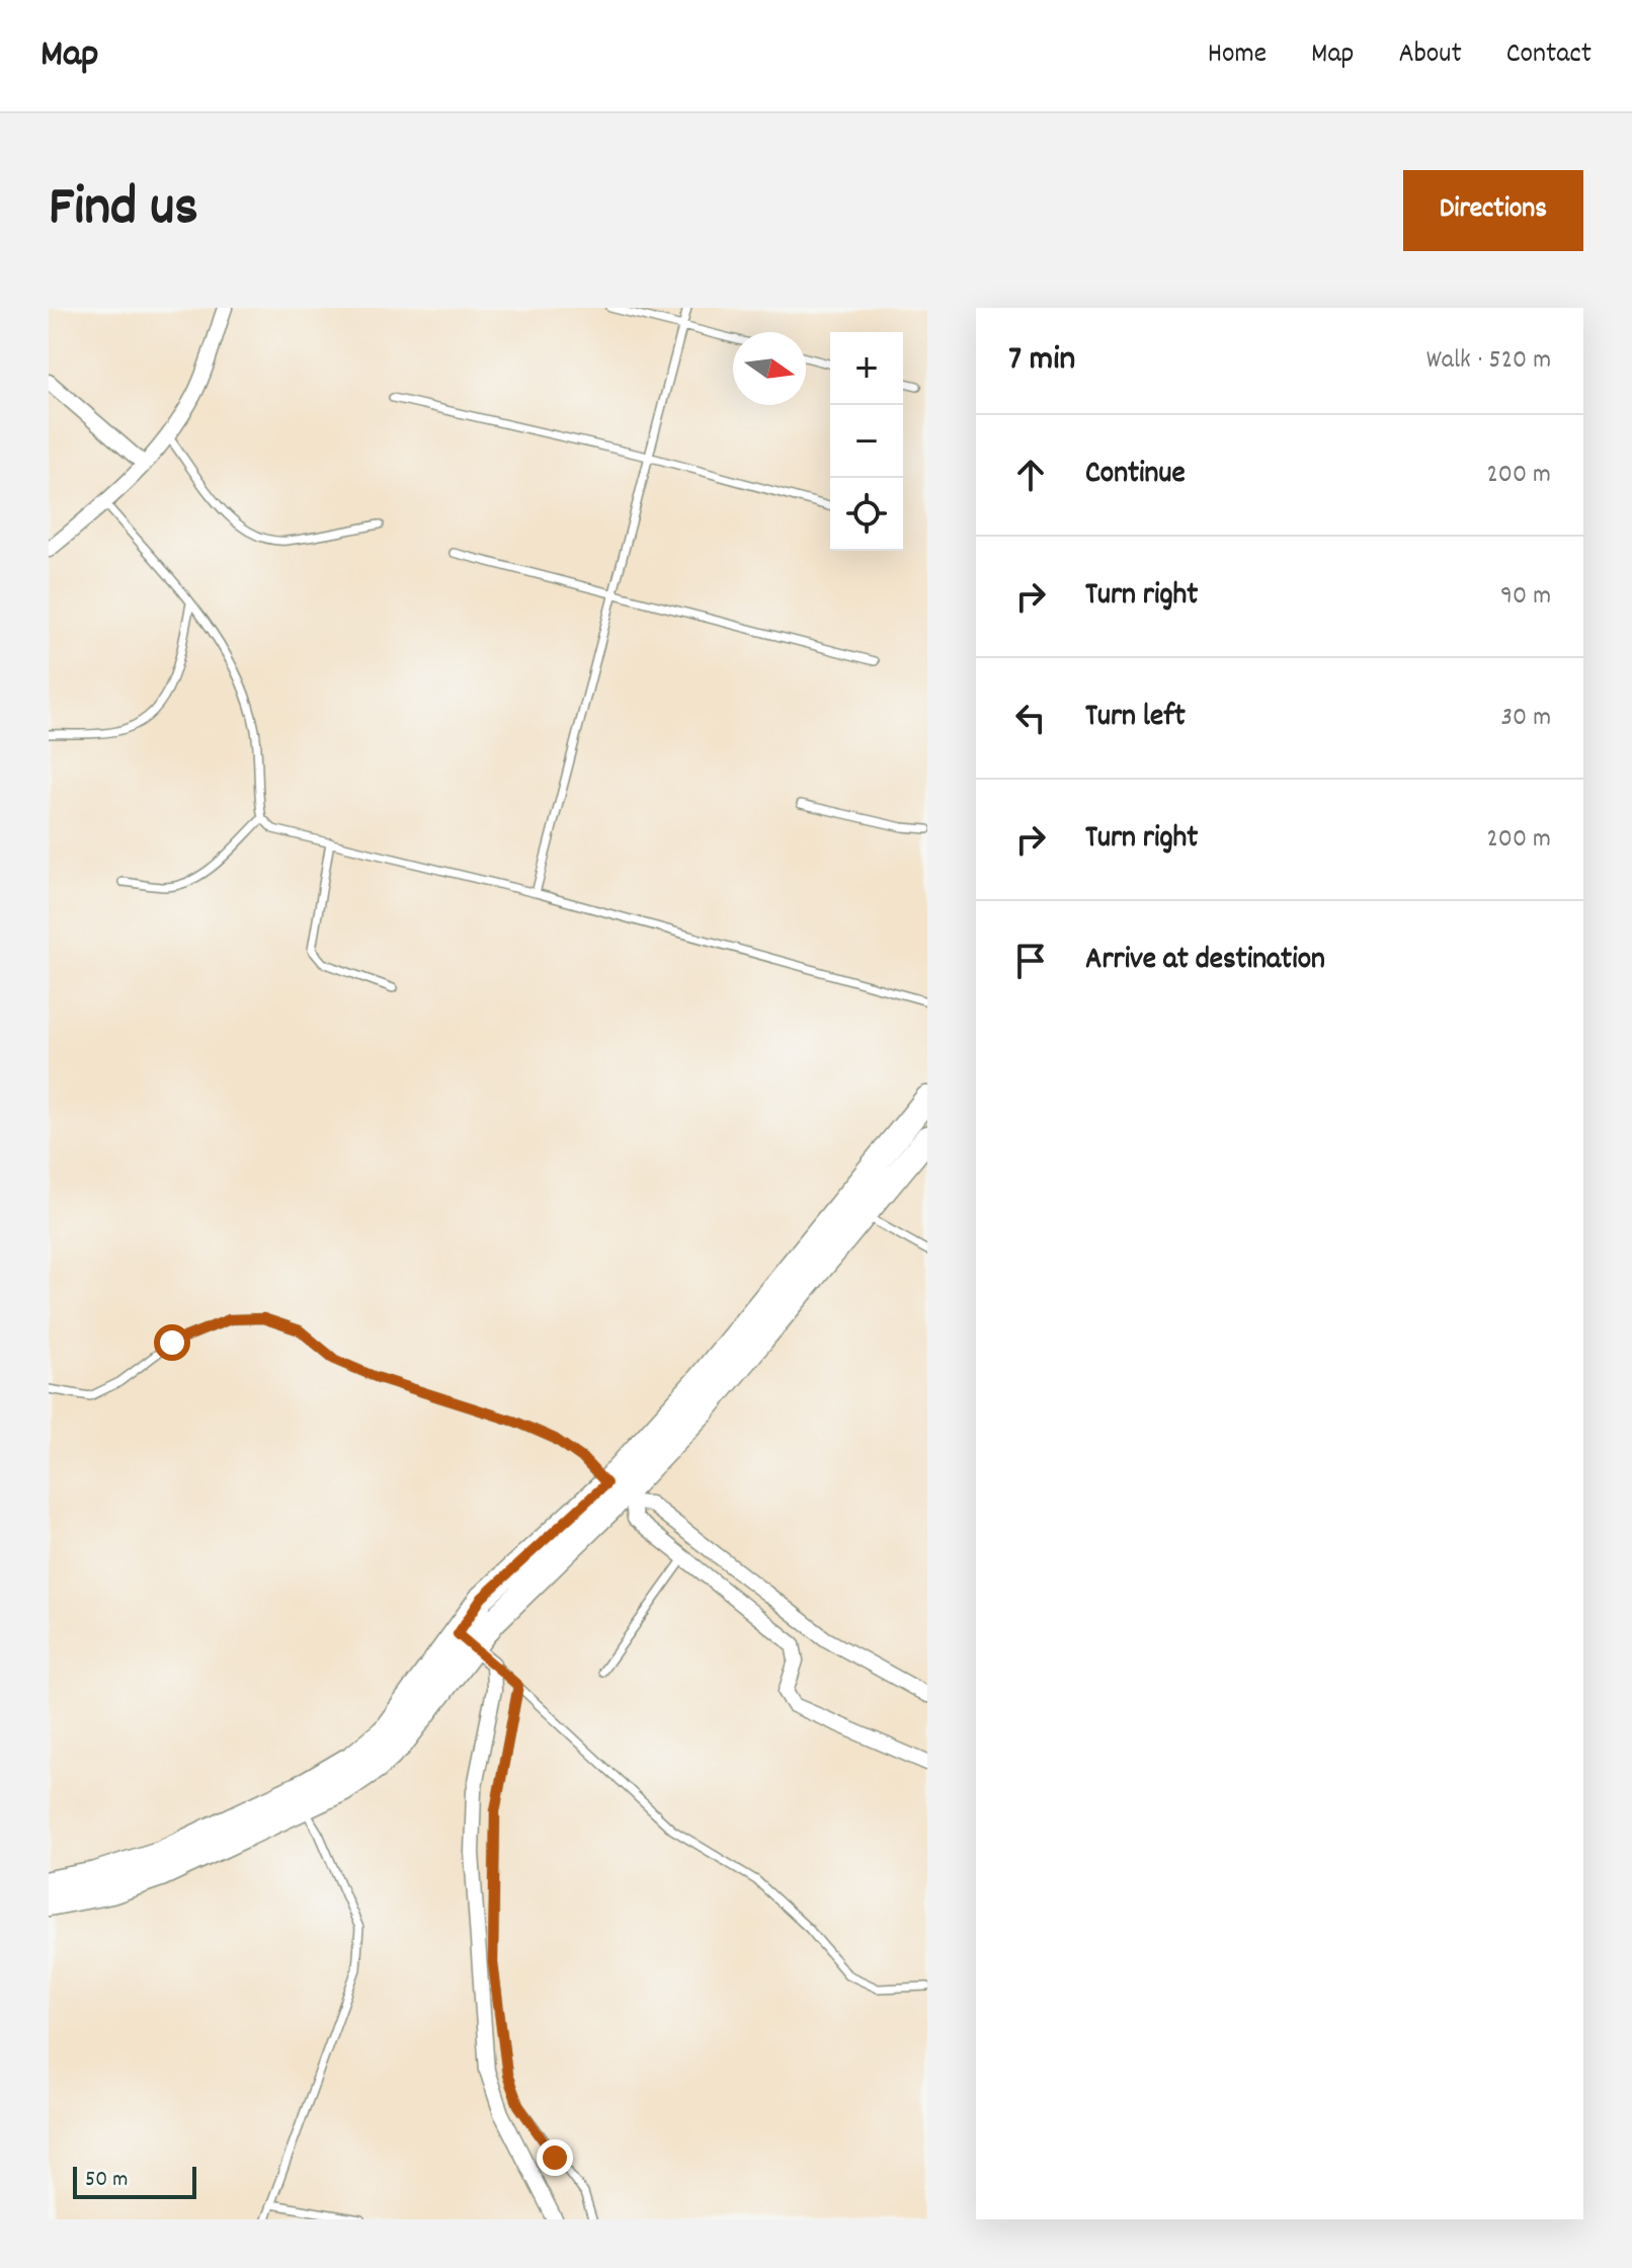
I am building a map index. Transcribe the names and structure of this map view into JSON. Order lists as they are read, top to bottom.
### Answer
{
  "scale_bar": "50 m",
  "north": "right",
  "page": {
    "header": "Map",
    "nav": [
      "Home",
      "Map",
      "About",
      "Contact"
    ],
    "title": "Find us",
    "buttons": "Directions",
    "heading": ["7 min", "Walk · 520 m"],
    "map_buttons": ["+", "−"],
    "list": [
      ["Continue", "200 m"],
      ["Turn right", "90 m"],
      ["Turn left", "30 m"],
      ["Turn right", "200 m"],
      "Arrive at destination"
    ],
    "scale": "50 m"
  }
}
